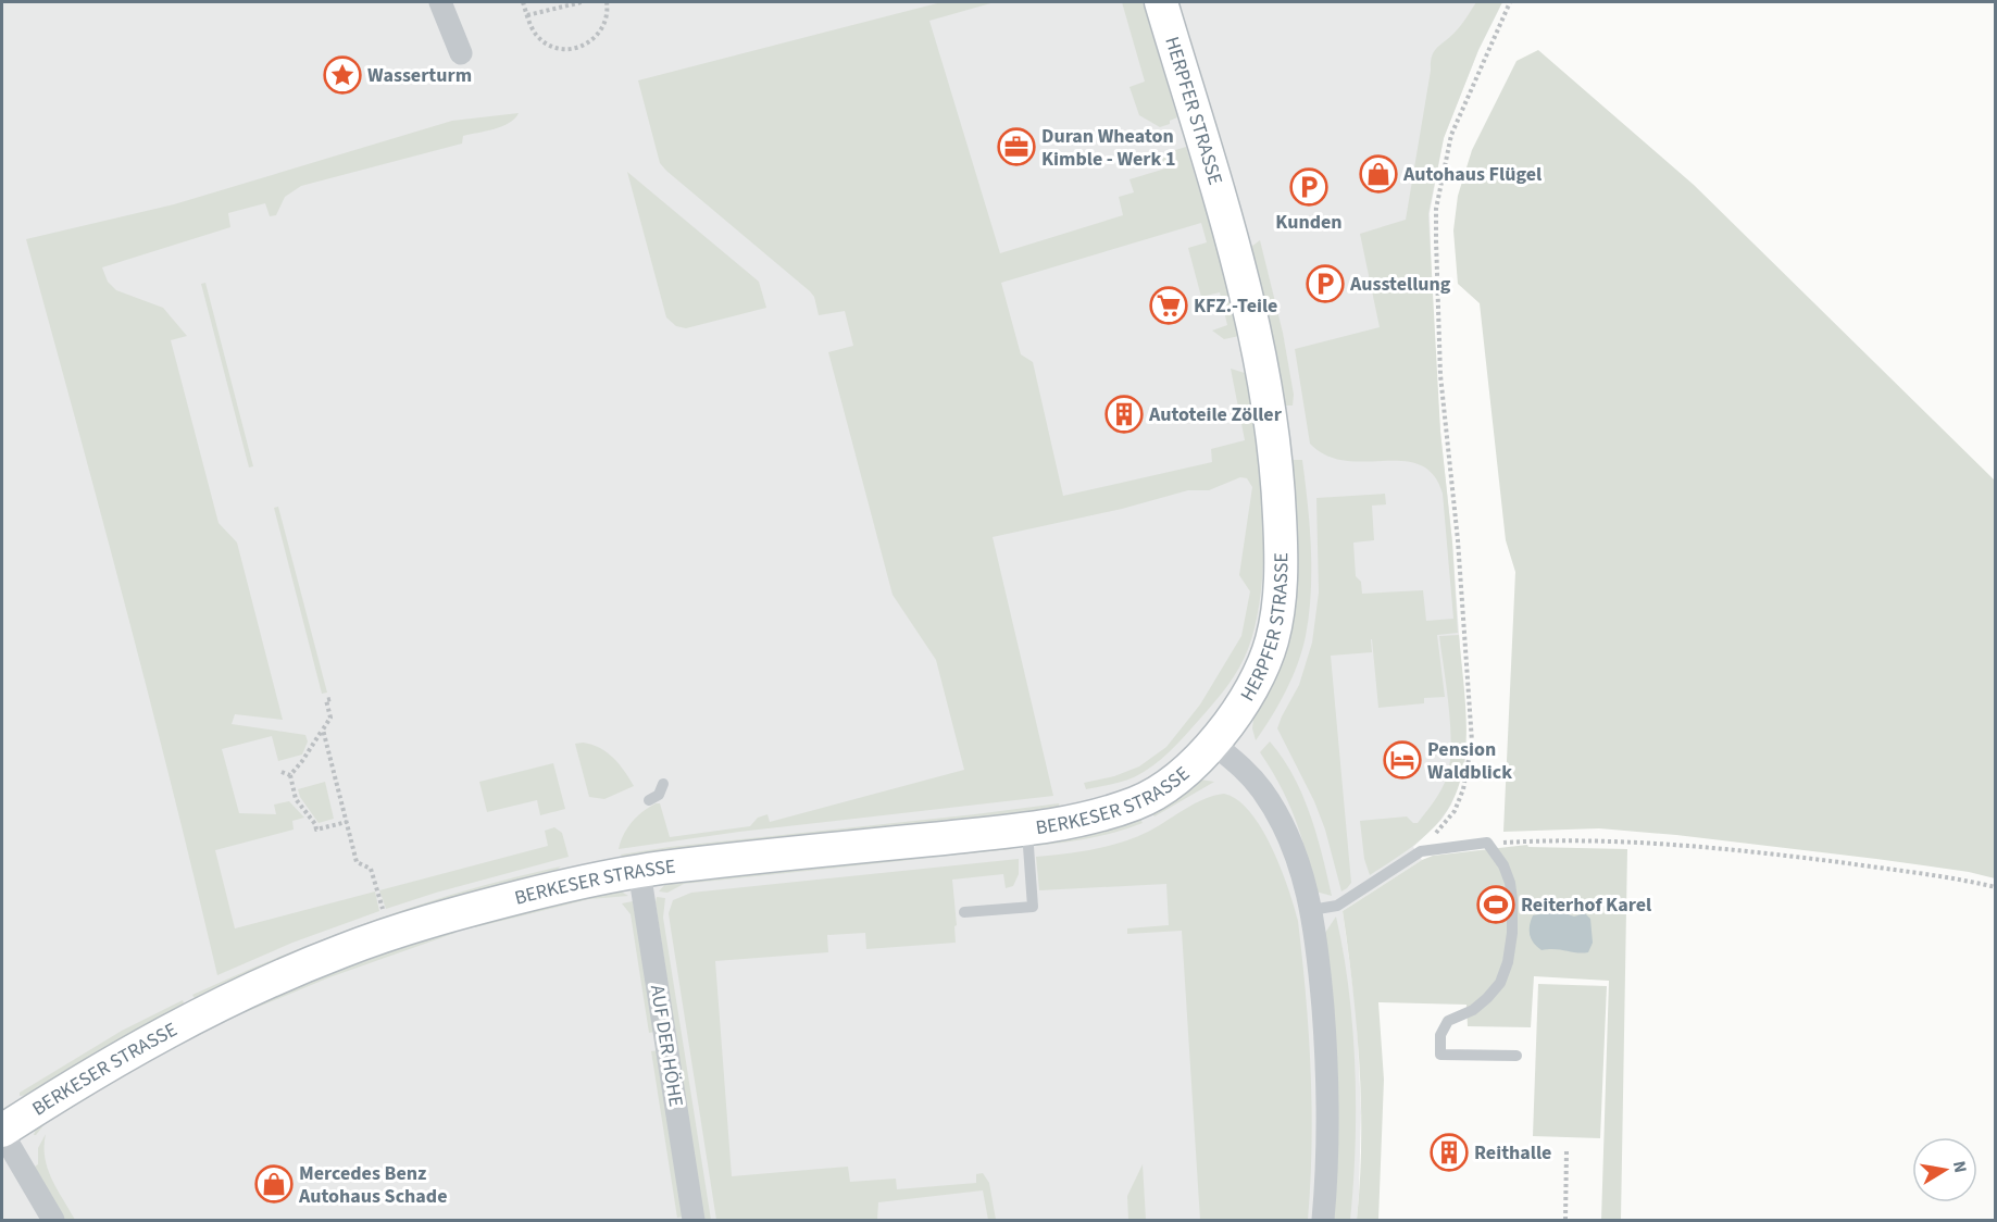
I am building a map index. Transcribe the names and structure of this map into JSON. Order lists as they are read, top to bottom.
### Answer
{
  "streets": {
    "main road": ["HERPFER STRASSE", "BERKESER STRASSE"],
    "street": ["AUF DER HÖHE"]
  },
  "crossings": [
    ["HERPFER STRASSE", "BERKESER STRASSE"],
    ["BERKESER STRASSE", "AUF DER HÖHE"]
  ],
  "places": {
    "place": ["Wasserturm"],
    "office": ["Duran Wheaton Kimble - Werk 1"],
    "shop": ["Autohaus Flügel", "Mercedes Benz Autohaus Schade"],
    "parking": ["Kunden", "Ausstellung"],
    "supermarket": ["KFZ.-Teile"],
    "building": ["Autoteile Zöller", "Reithalle"],
    "hotel": ["Pension Waldblick"],
    "sports": ["Reiterhof Karel"]
  },
  "north": "right"
}
